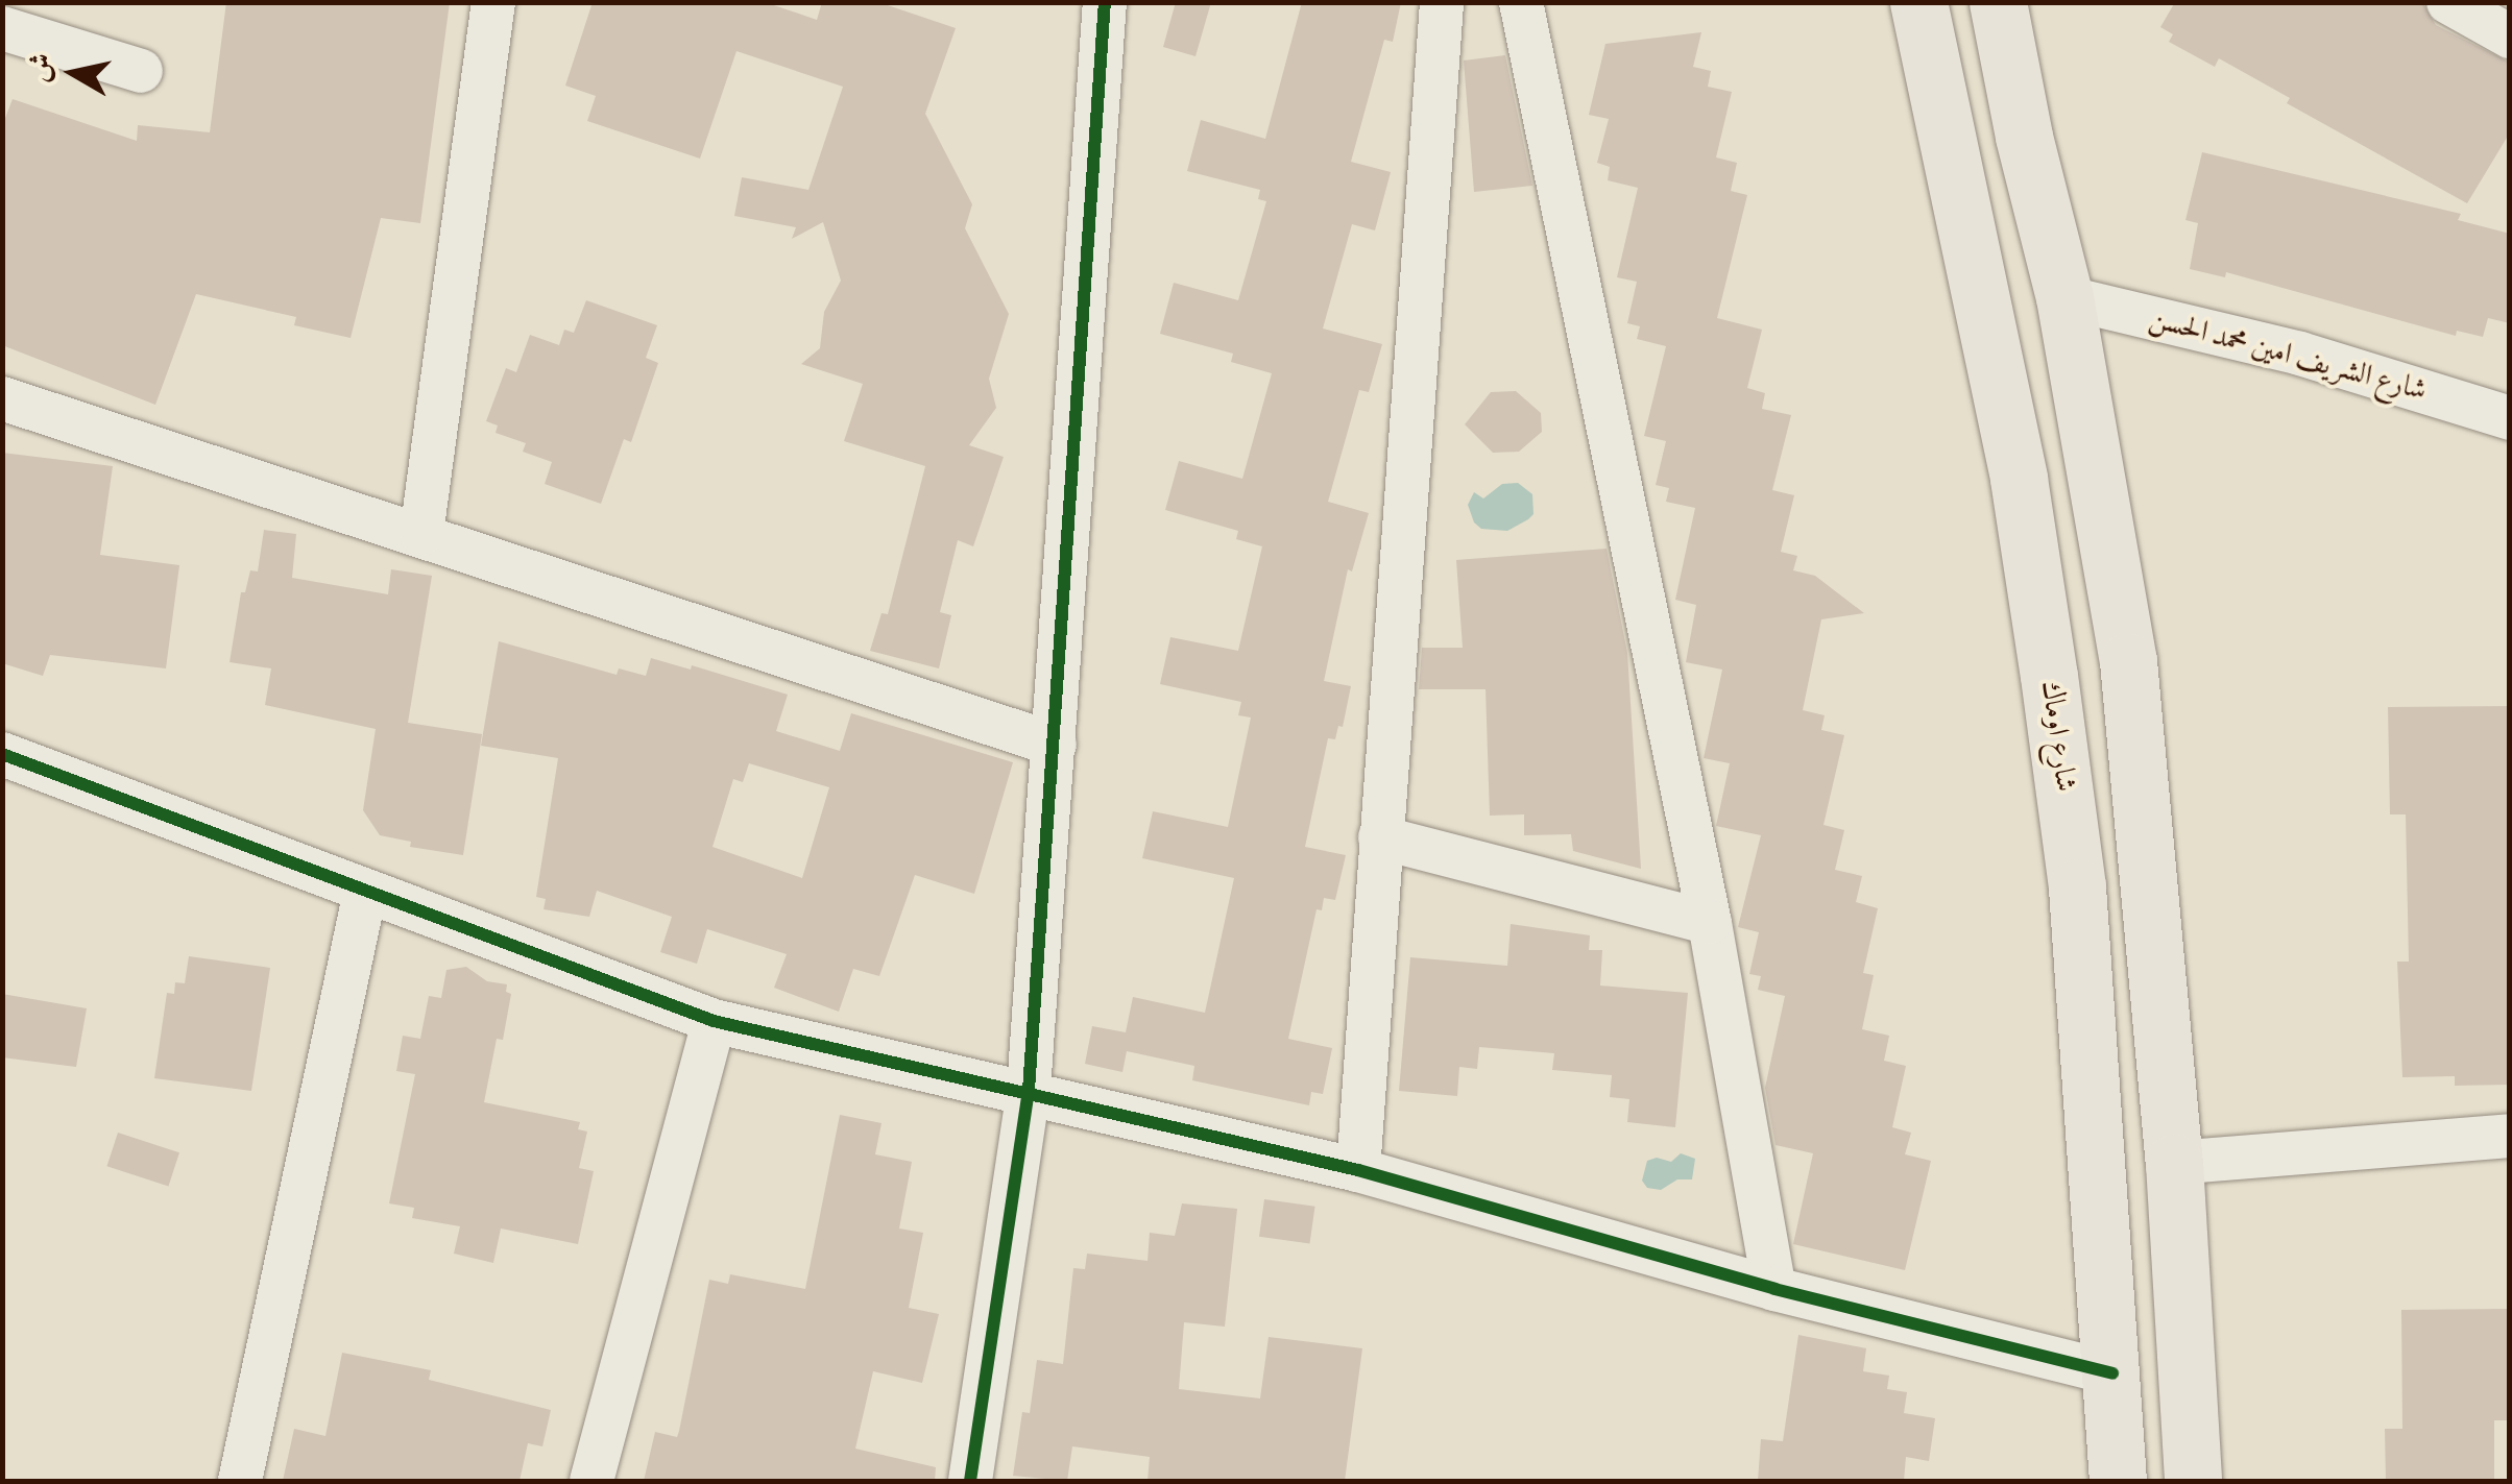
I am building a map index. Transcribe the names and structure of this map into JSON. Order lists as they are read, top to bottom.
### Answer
{
  "streets": {
    "main road": ["شارع اوماك"],
    "street": ["شارع الشريف امين محمد الحسن"]
  },
  "north": "left"
}
